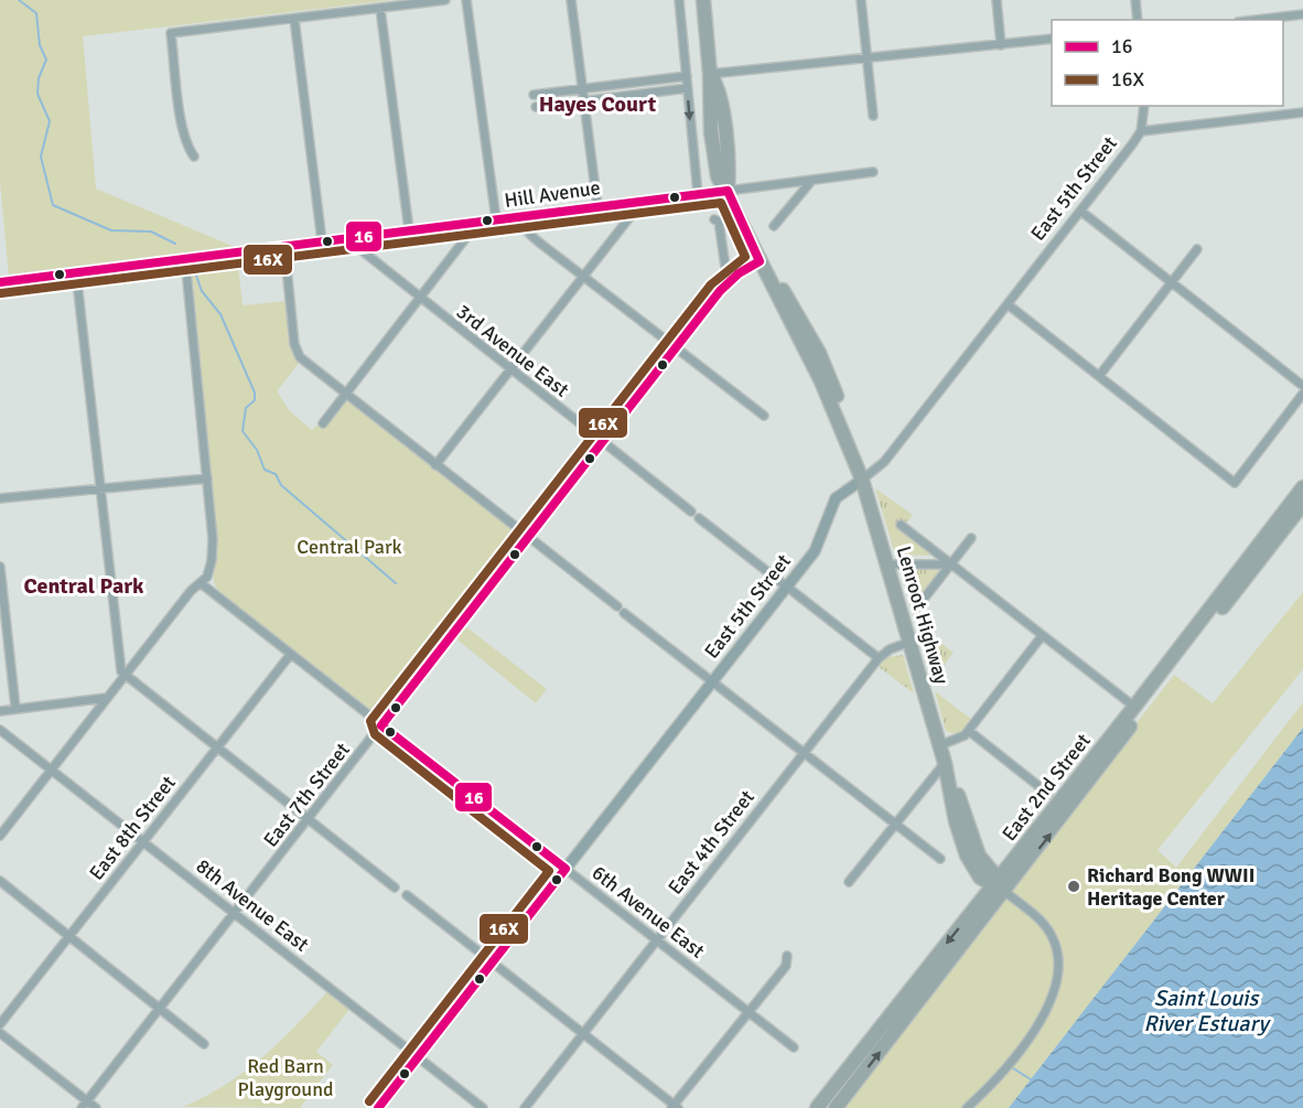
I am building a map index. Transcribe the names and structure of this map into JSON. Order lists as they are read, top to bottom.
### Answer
{
  "streets": {
    "highway": ["Lenroot Highway", "East 2nd Street"],
    "street": [
      "East 5th Street",
      "Hill Avenue",
      "3rd Avenue East",
      "East 7th Street",
      "East 8th Street",
      "East 4th Street",
      "8th Avenue East",
      "6th Avenue East"
    ]
  },
  "crossings": [
    ["East 5th Street", "Lenroot Highway"],
    ["East 5th Street", "8th Avenue East"],
    ["East 5th Street", "6th Avenue East"],
    ["Hill Avenue", "3rd Avenue East"],
    ["Hill Avenue", "Lenroot Highway"],
    ["3rd Avenue East", "East 7th Street"],
    ["Lenroot Highway", "East 2nd Street"],
    ["Lenroot Highway", "East 7th Street"],
    ["Lenroot Highway", "East 4th Street"],
    ["East 7th Street", "8th Avenue East"],
    ["East 7th Street", "6th Avenue East"],
    ["East 8th Street", "8th Avenue East"],
    ["East 8th Street", "6th Avenue East"],
    ["East 4th Street", "6th Avenue East"]
  ],
  "districts": ["Hayes Court", "Central Park"],
  "water": ["Saint Louis River Estuary"],
  "parks": ["Central Park", "Red Barn Playground"],
  "places": ["Richard Bong WWII Heritage Center"],
  "lines": ["transit line 16", "transit line 16X"],
  "legend": ["16", "16X"]
}
